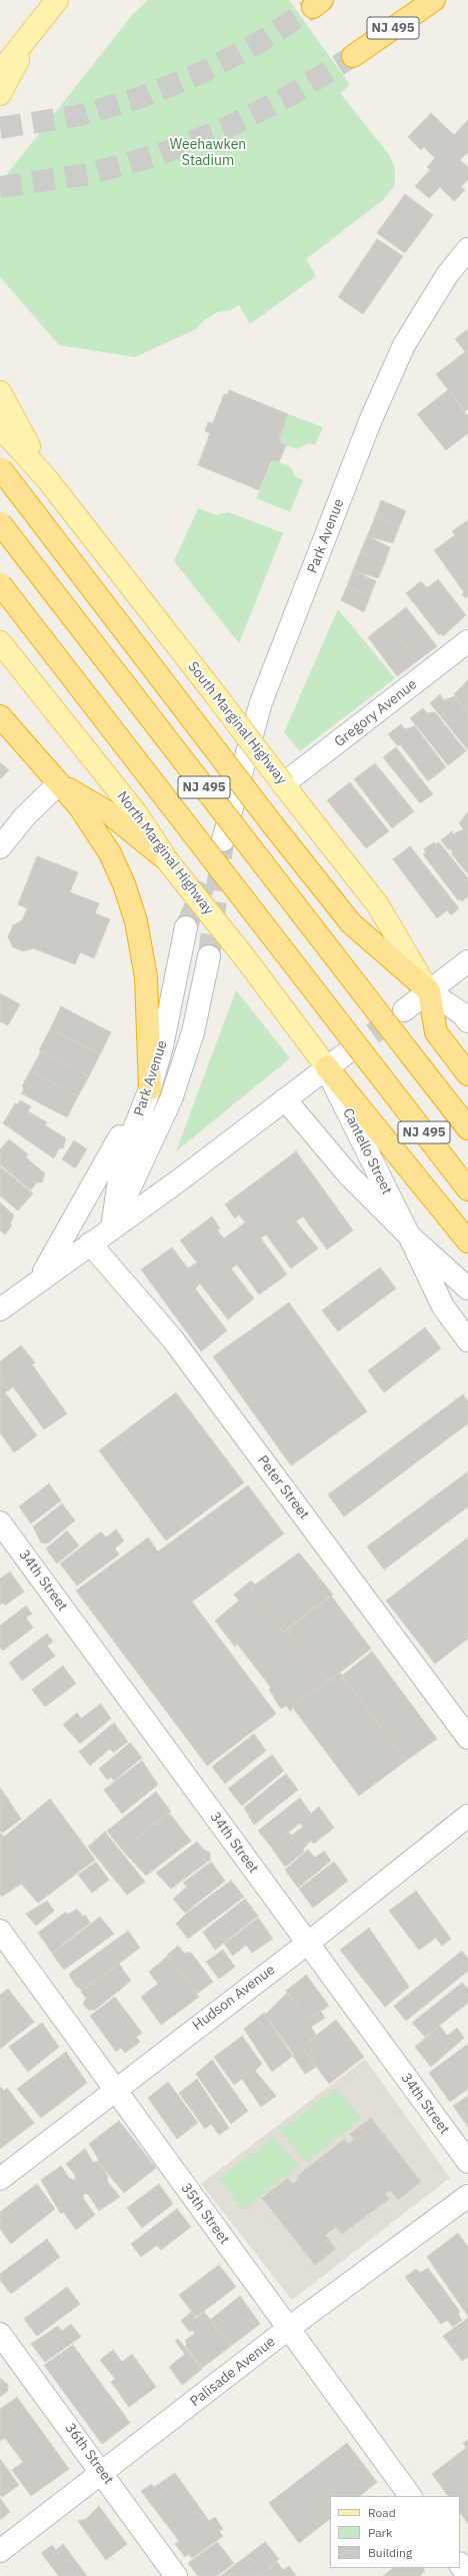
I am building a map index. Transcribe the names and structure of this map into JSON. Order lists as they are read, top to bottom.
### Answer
{
  "streets": {
    "highway": ["NJ 495"],
    "main road": ["South Marginal Highway", "North Marginal Highway"],
    "street": [
      "Park Avenue",
      "Gregory Avenue",
      "Cantello Street",
      "Peter Street",
      "34th Street",
      "Hudson Avenue",
      "35th Street",
      "Palisade Avenue",
      "36th Street"
    ]
  },
  "crossings": [
    ["Park Avenue", "North Marginal Highway"],
    ["Park Avenue", "Cantello Street"],
    ["Park Avenue", "Peter Street"],
    ["Gregory Avenue", "South Marginal Highway"],
    ["North Marginal Highway", "Cantello Street"],
    ["34th Street", "Hudson Avenue"],
    ["Hudson Avenue", "35th Street"],
    ["35th Street", "Palisade Avenue"],
    ["Palisade Avenue", "36th Street"]
  ],
  "parks": ["Weehawken Stadium"],
  "legend": ["Road", "Park", "Building"]
}
